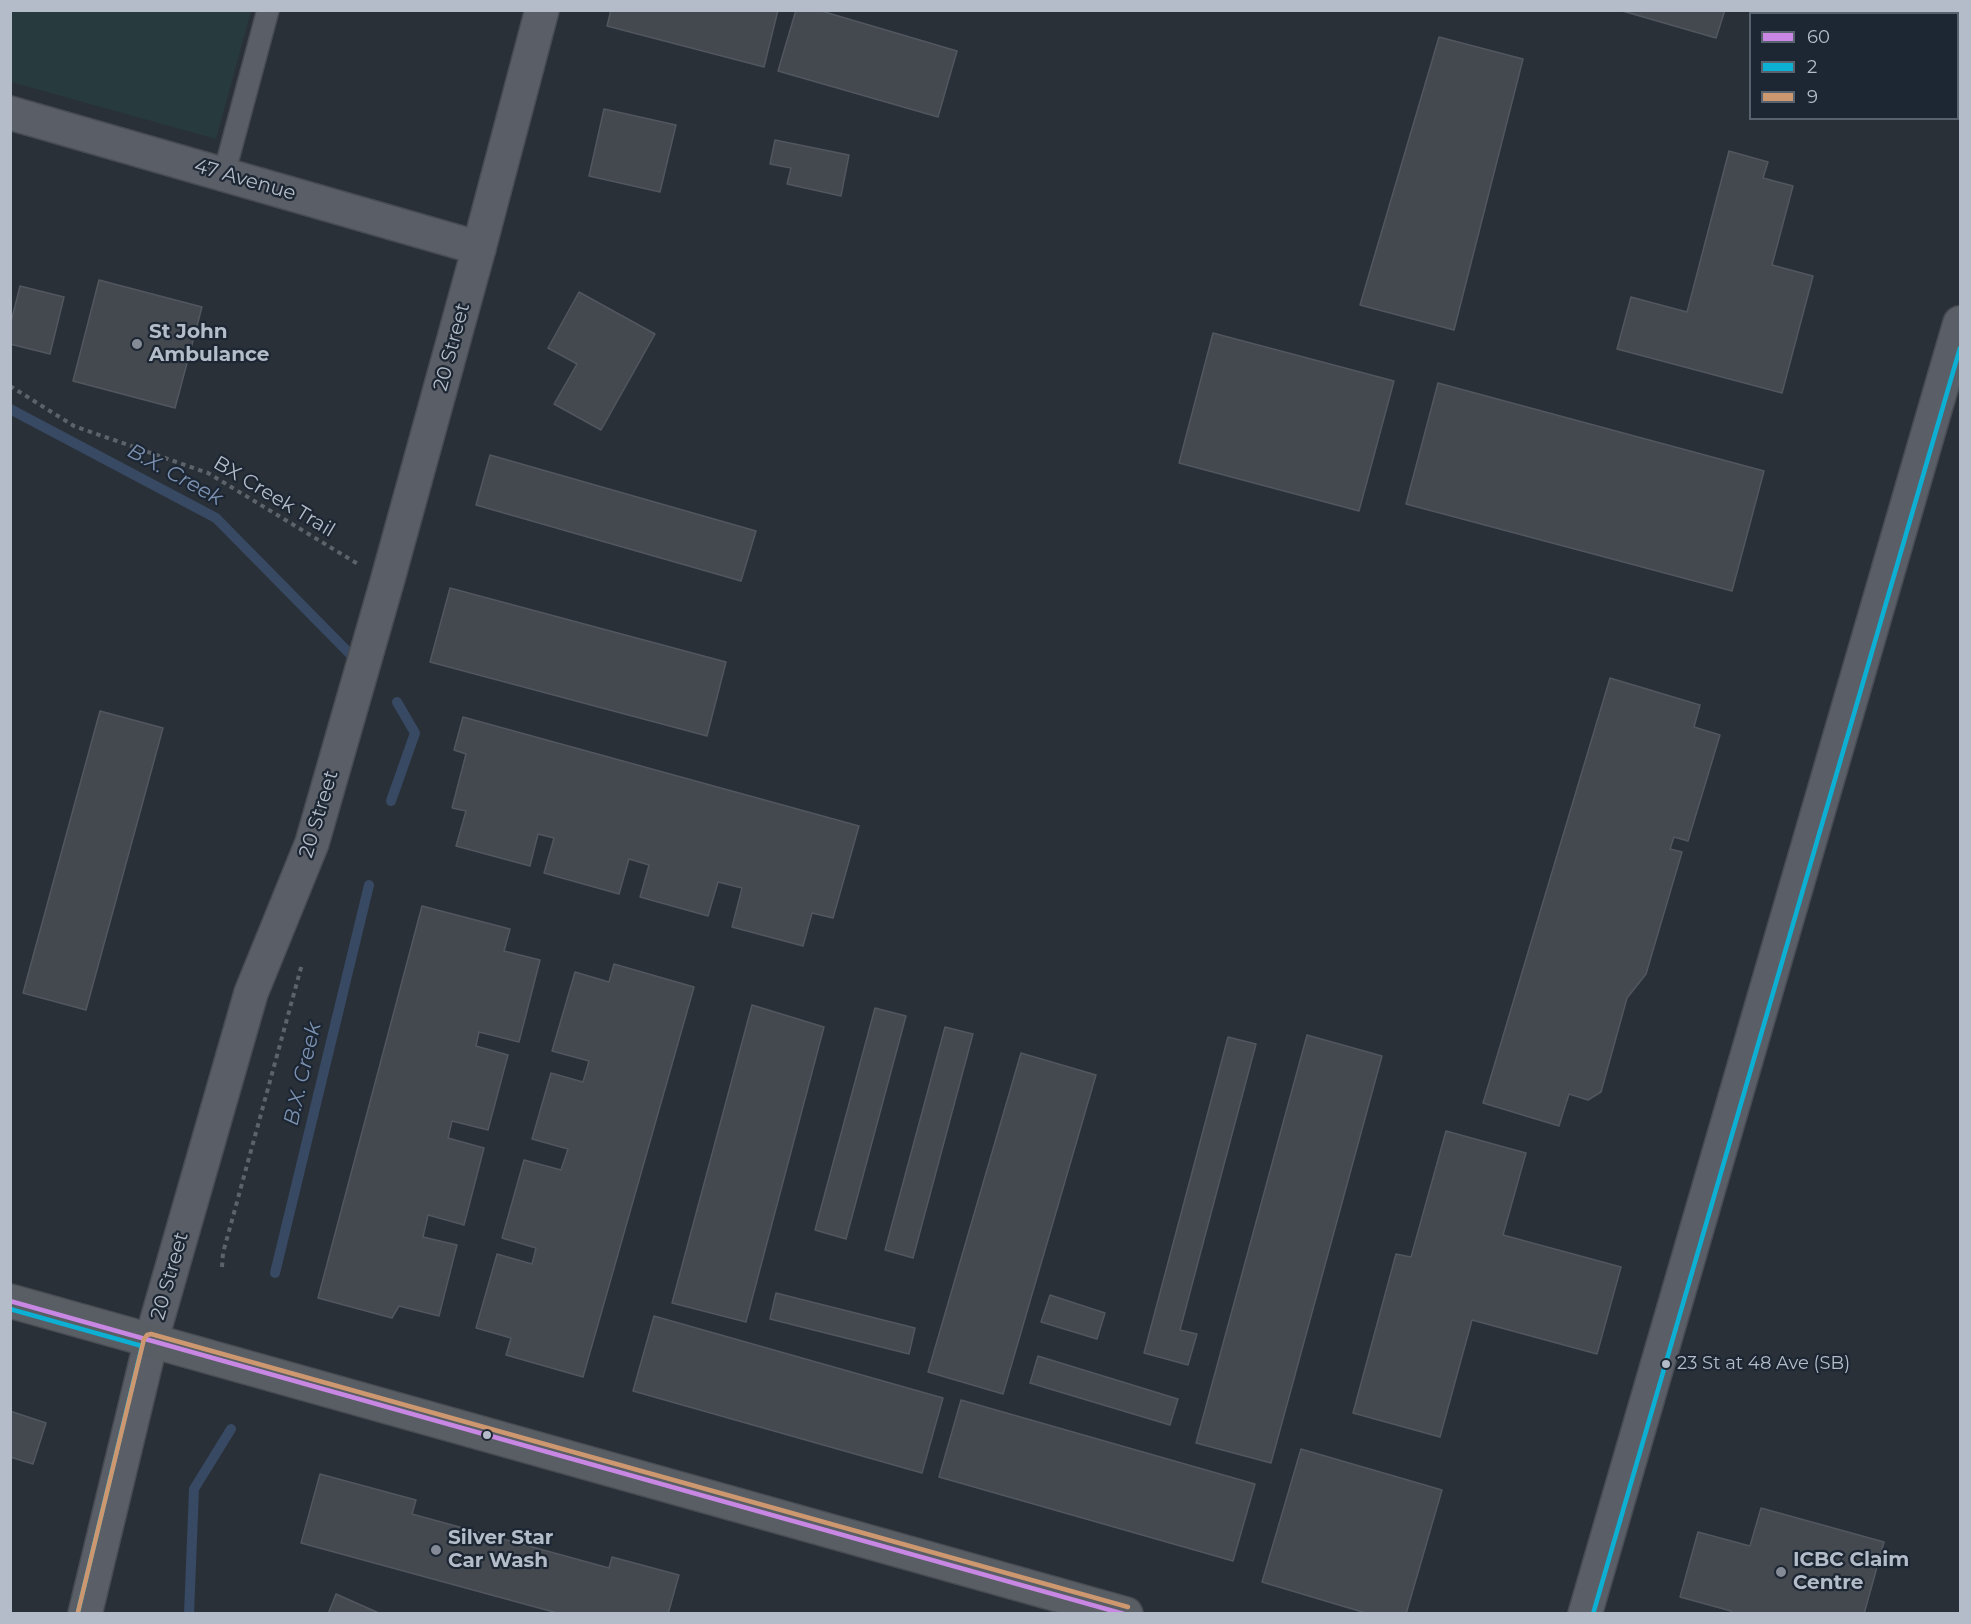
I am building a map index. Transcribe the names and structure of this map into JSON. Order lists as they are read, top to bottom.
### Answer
{
  "streets": {
    "street": ["47 Avenue", "20 Street"],
    "path": ["BX Creek Trail"]
  },
  "crossings": [
    ["47 Avenue", "20 Street"],
    ["20 Street", "BX Creek Trail"]
  ],
  "water": ["B.X. Creek"],
  "places": [
    "St John Ambulance",
    "23 St at 48 Ave (SB)",
    "Silver Star Car Wash",
    "ICBC Claim Centre"
  ],
  "lines": ["transit line 2", "transit line 60", "transit line 9"],
  "legend": ["60", "2", "9"]
}
